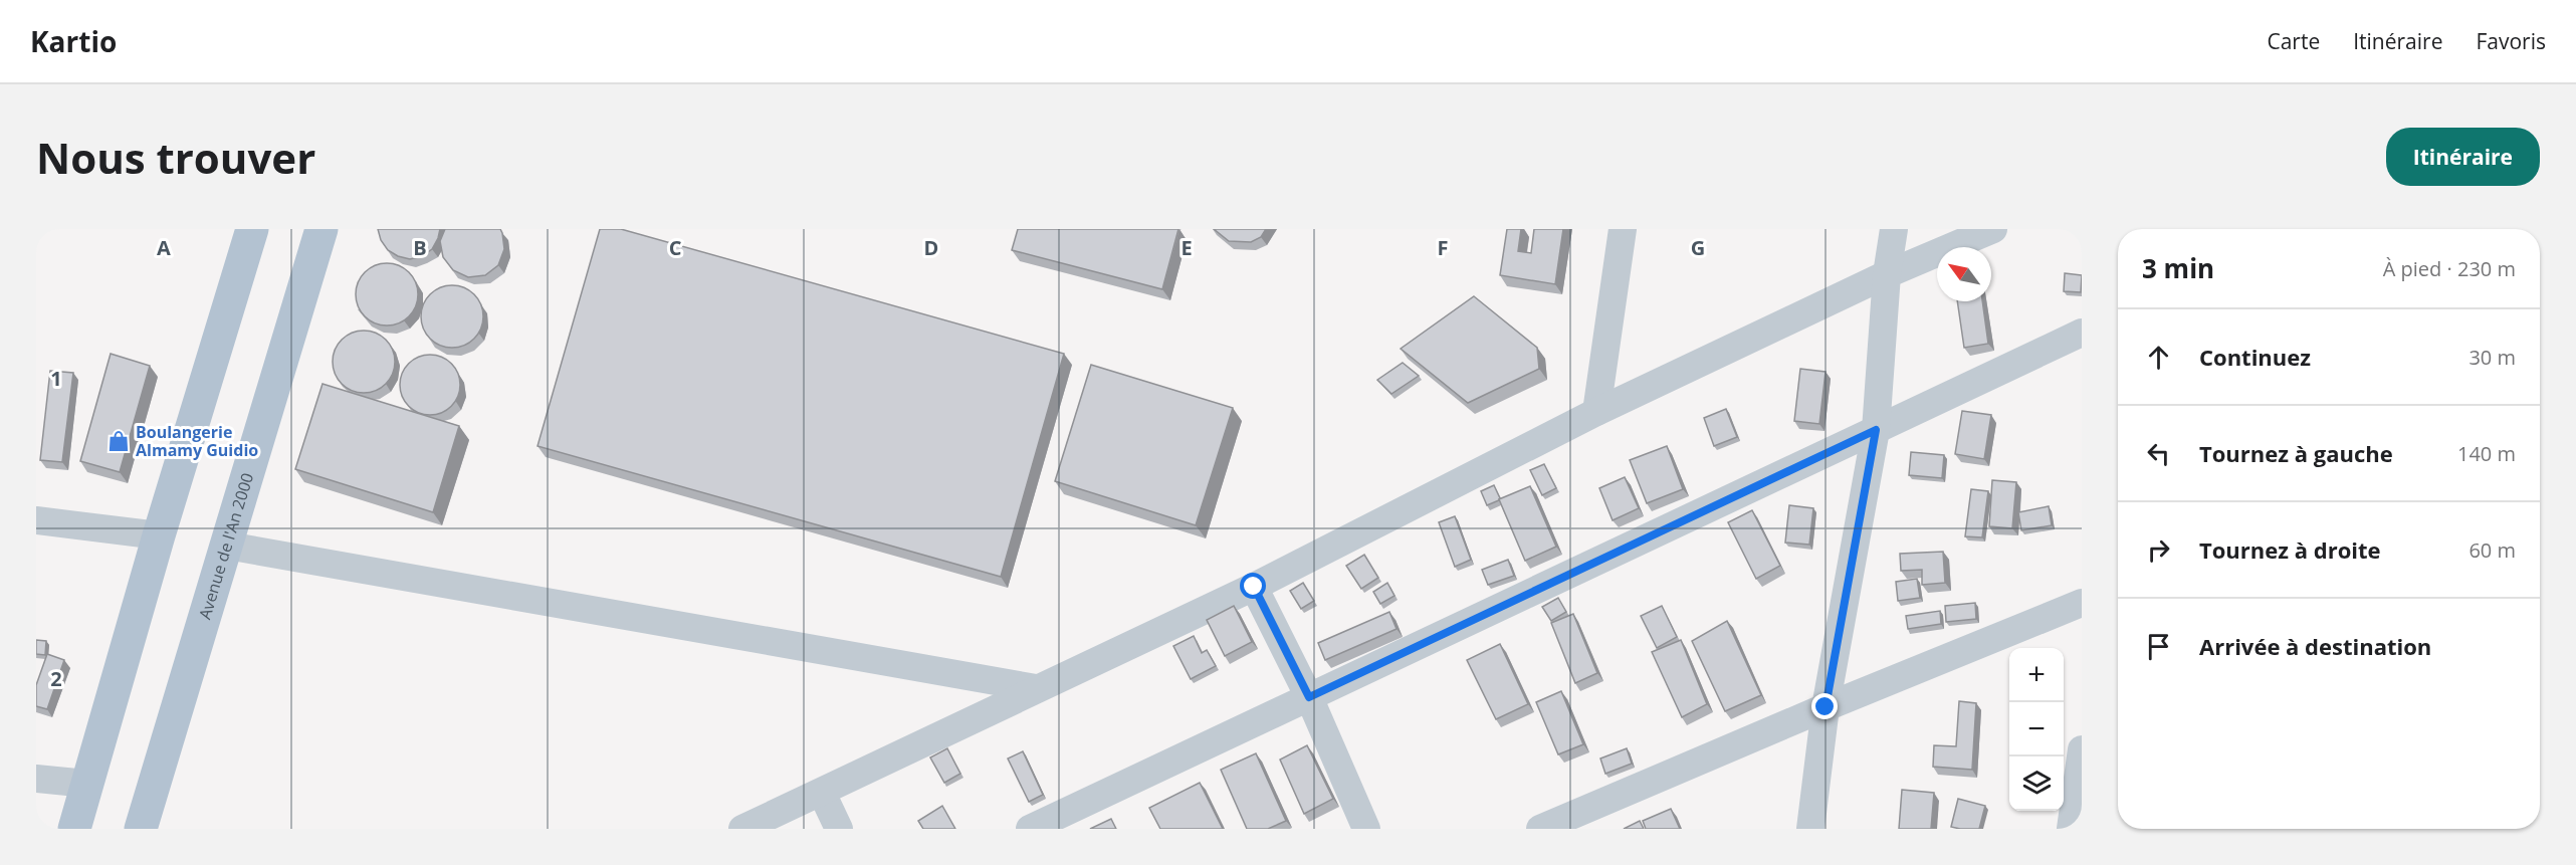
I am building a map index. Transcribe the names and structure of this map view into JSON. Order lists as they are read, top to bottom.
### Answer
{
  "streets": {
    "main road": ["Avenue de l'An 2000"]
  },
  "places": {
    "shop": ["Boulangerie Almamy Guidio"]
  },
  "north": "top left",
  "page": {
    "header": "Kartio",
    "nav": ["Carte", "Itinéraire", "Favoris"],
    "buttons": "Itinéraire",
    "title": "Nous trouver",
    "heading": ["3 min", "À pied · 230 m"],
    "list": [
      ["Continuez", "30 m"],
      ["Tournez à gauche", "140 m"],
      ["Tournez à droite", "60 m"],
      "Arrivée à destination"
    ],
    "map_buttons": ["+", "−"]
  },
  "grid": {
    "columns": [
      "A",
      "B",
      "C",
      "D",
      "E",
      "F",
      "G"
    ],
    "rows": ["1", "2"]
  }
}
